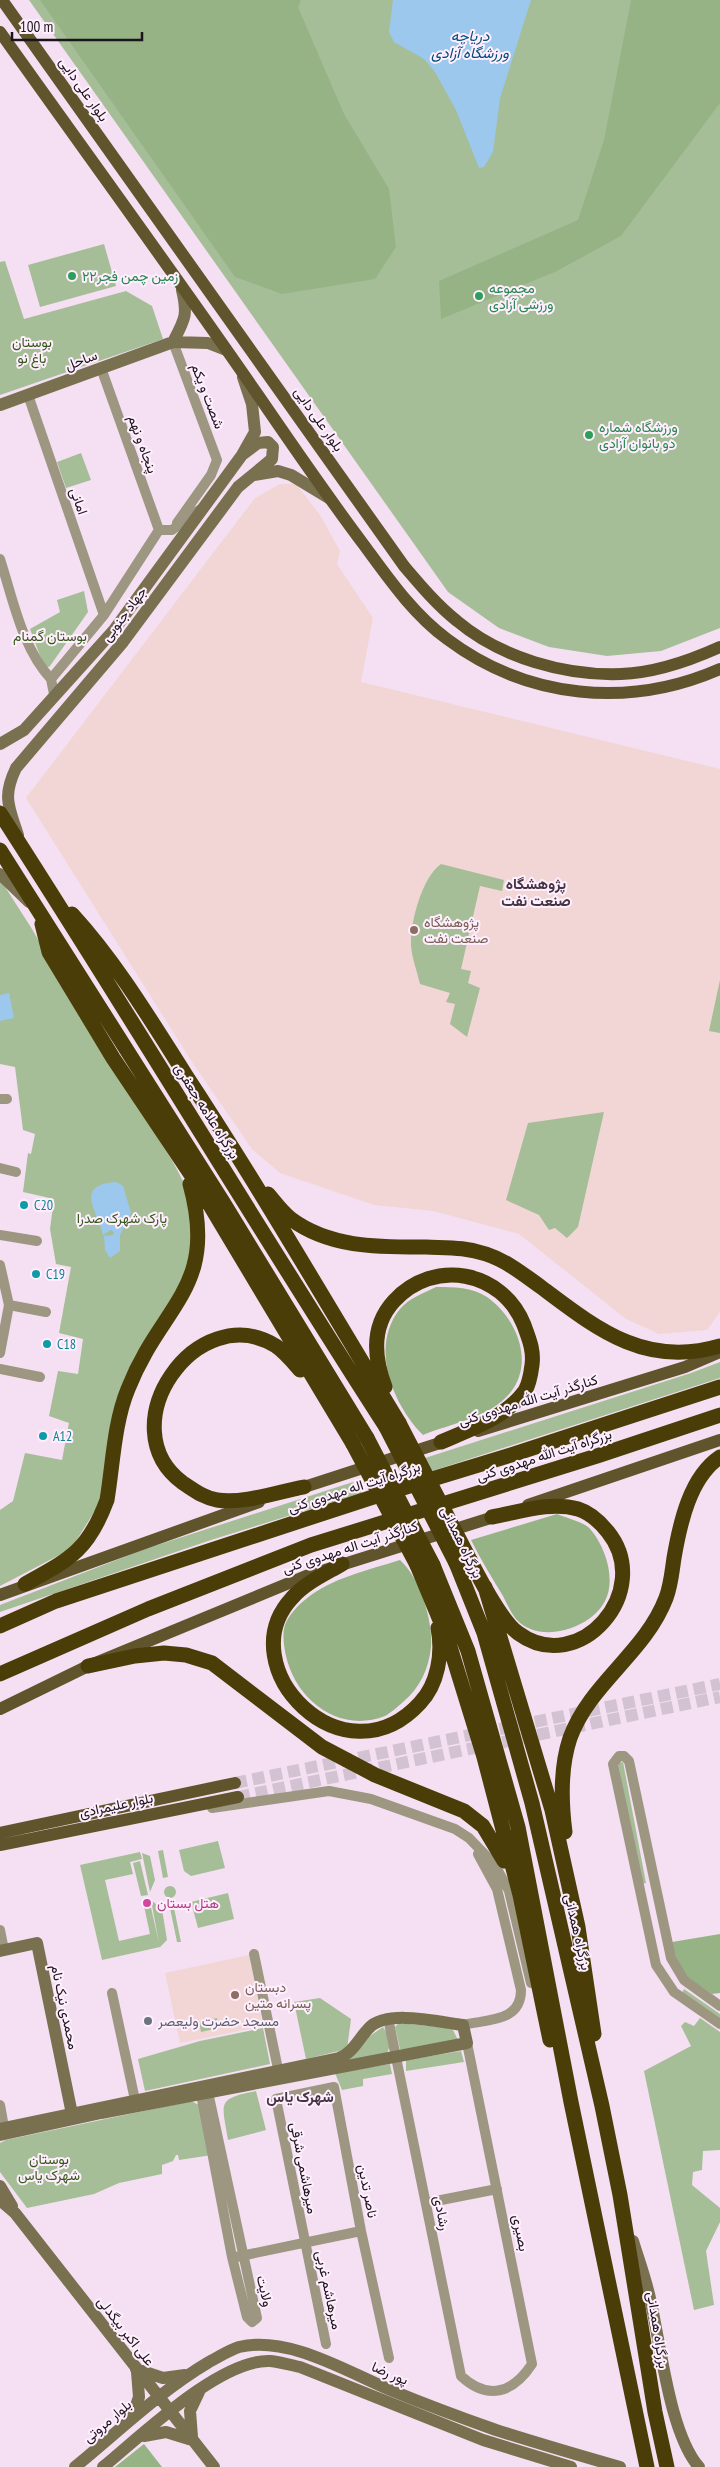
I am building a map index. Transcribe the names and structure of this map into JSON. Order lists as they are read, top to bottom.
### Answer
{
  "streets": {
    "highway": [
      "بزرگراه علامه جعفری",
      "بزرگراه آیت الله مهدوی کنی",
      "بزرگراه آیت اله مهدوی کنی",
      "بزرگراه همدانی"
    ],
    "main road": [
      "بلوار علی دایی",
      "کنارگذر آیت الله مهدوی کنی",
      "کنارگذر آیت اله مهدوی کنی",
      "بلوار علیمرادی"
    ],
    "street": [
      "ساحل",
      "شصت و یکم",
      "پنجاه و نهم",
      "امانی",
      "جهاد جنوبی",
      "محمدی نیک نام",
      "میرهاشمی شرقی",
      "ناصر تدین",
      "رشادی",
      "بصیری",
      "میرهاشم غربی",
      "ولایت",
      "علی اکبر بیگدلی",
      "پور رضا",
      "بلوار مروتی"
    ]
  },
  "crossings": [
    ["ساحل", "شصت و یکم"],
    ["ساحل", "پنجاه و نهم"],
    ["ساحل", "امانی"],
    ["جهاد جنوبی", "بزرگراه علامه جعفری"],
    ["میرهاشمی شرقی", "ناصر تدین"],
    ["میرهاشمی شرقی", "میرهاشم غربی"],
    ["رشادی", "بصیری"],
    ["علی اکبر بیگدلی", "پور رضا"],
    ["علی اکبر بیگدلی", "بلوار مروتی"],
    ["پور رضا", "بلوار مروتی"]
  ],
  "districts": ["پژوهشگاه صنعت نفت", "شهرک یاس"],
  "water": ["دریاچه ورزشگاه آزادی"],
  "parks": [
    "بوستان باغ نو",
    "بوستان گمنام",
    "پارک شهرک صدرا",
    "بوستان شهرک یاس"
  ],
  "places": [
    "زمین چمن فجر۲۲",
    "مجموعه ورزشی آزادی",
    "ورزشگاه شماره دو بانوان آزادی",
    "پژوهشگاه صنعت نفت",
    "C20",
    "C19",
    "C18",
    "A12",
    "هتل بستان",
    "دبستان پسرانه متین",
    "مسجد حضرت ولیعصر"
  ],
  "scale_bar": "100 m"
}
